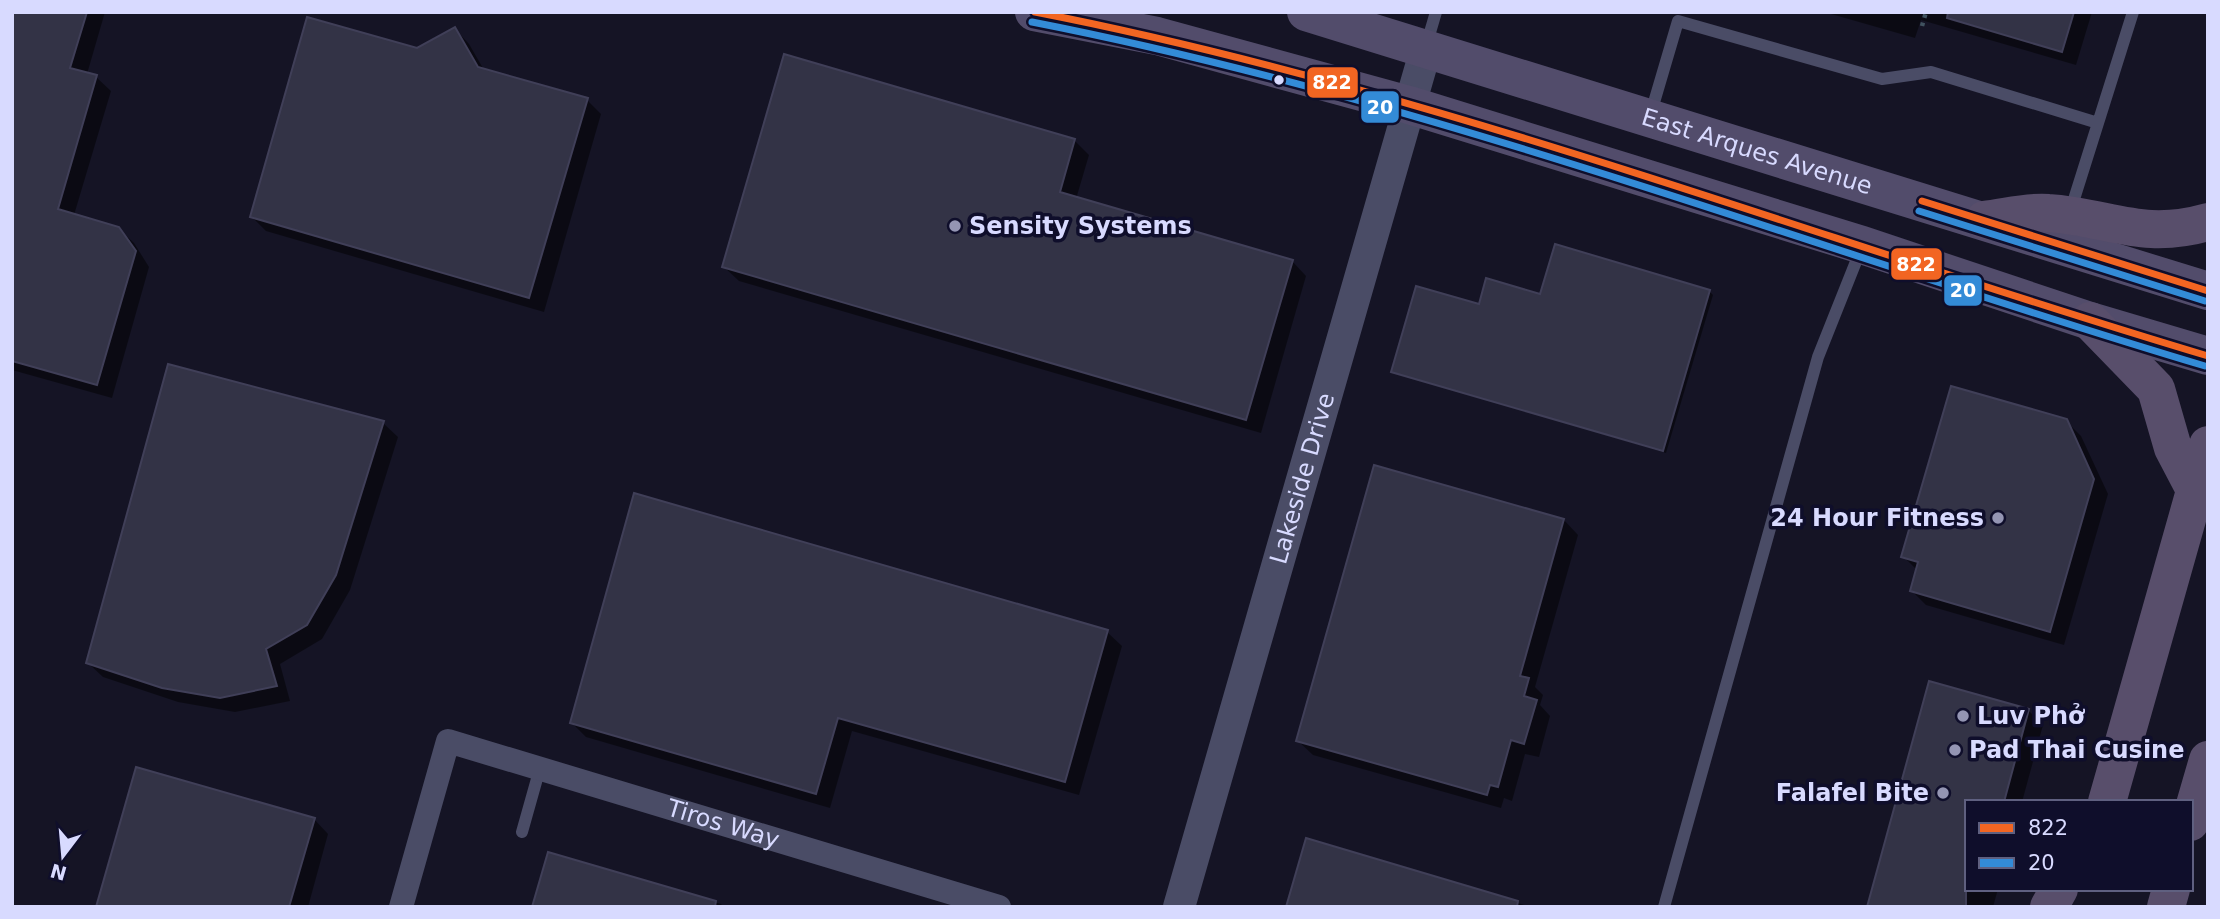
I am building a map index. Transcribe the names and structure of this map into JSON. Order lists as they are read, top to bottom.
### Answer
{
  "streets": {
    "main road": ["East Arques Avenue"],
    "street": ["Lakeside Drive", "Tiros Way"]
  },
  "crossings": [
    ["East Arques Avenue", "Lakeside Drive"]
  ],
  "places": [
    "Sensity Systems",
    "24 Hour Fitness",
    "Luv Phở",
    "Pad Thai Cusine",
    "Falafel Bite"
  ],
  "lines": ["transit line 822", "transit line 20"],
  "legend": ["822", "20"],
  "north": "bottom"
}
